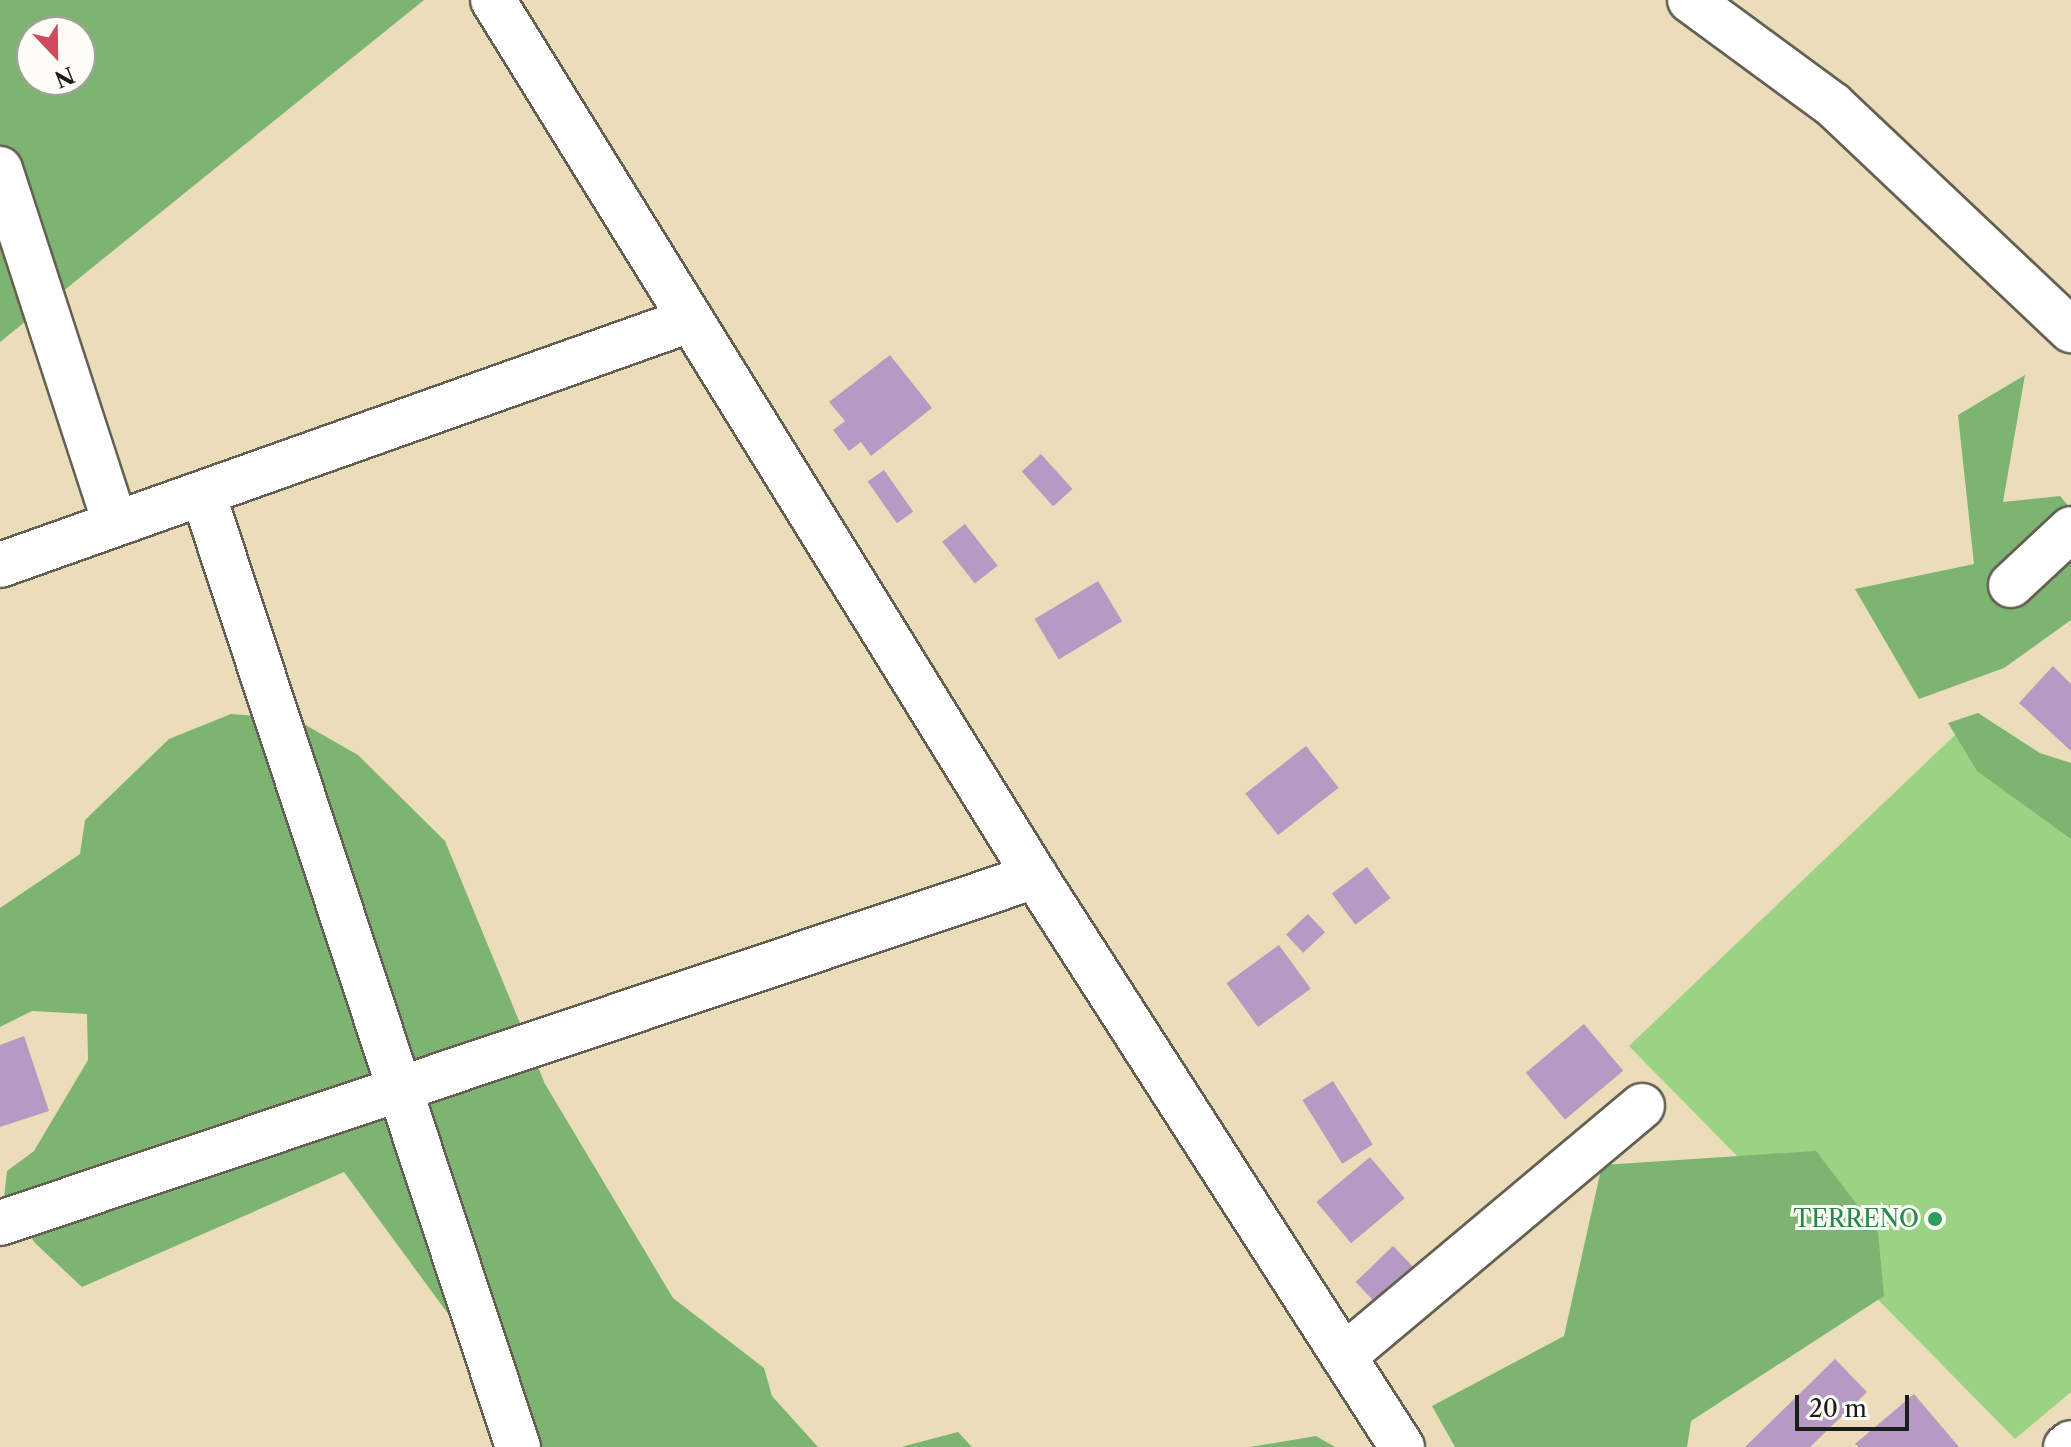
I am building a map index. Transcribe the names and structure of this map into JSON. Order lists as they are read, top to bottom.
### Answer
{
  "places": ["TERRENO"],
  "scale_bar": "20 m",
  "north": "bottom"
}
